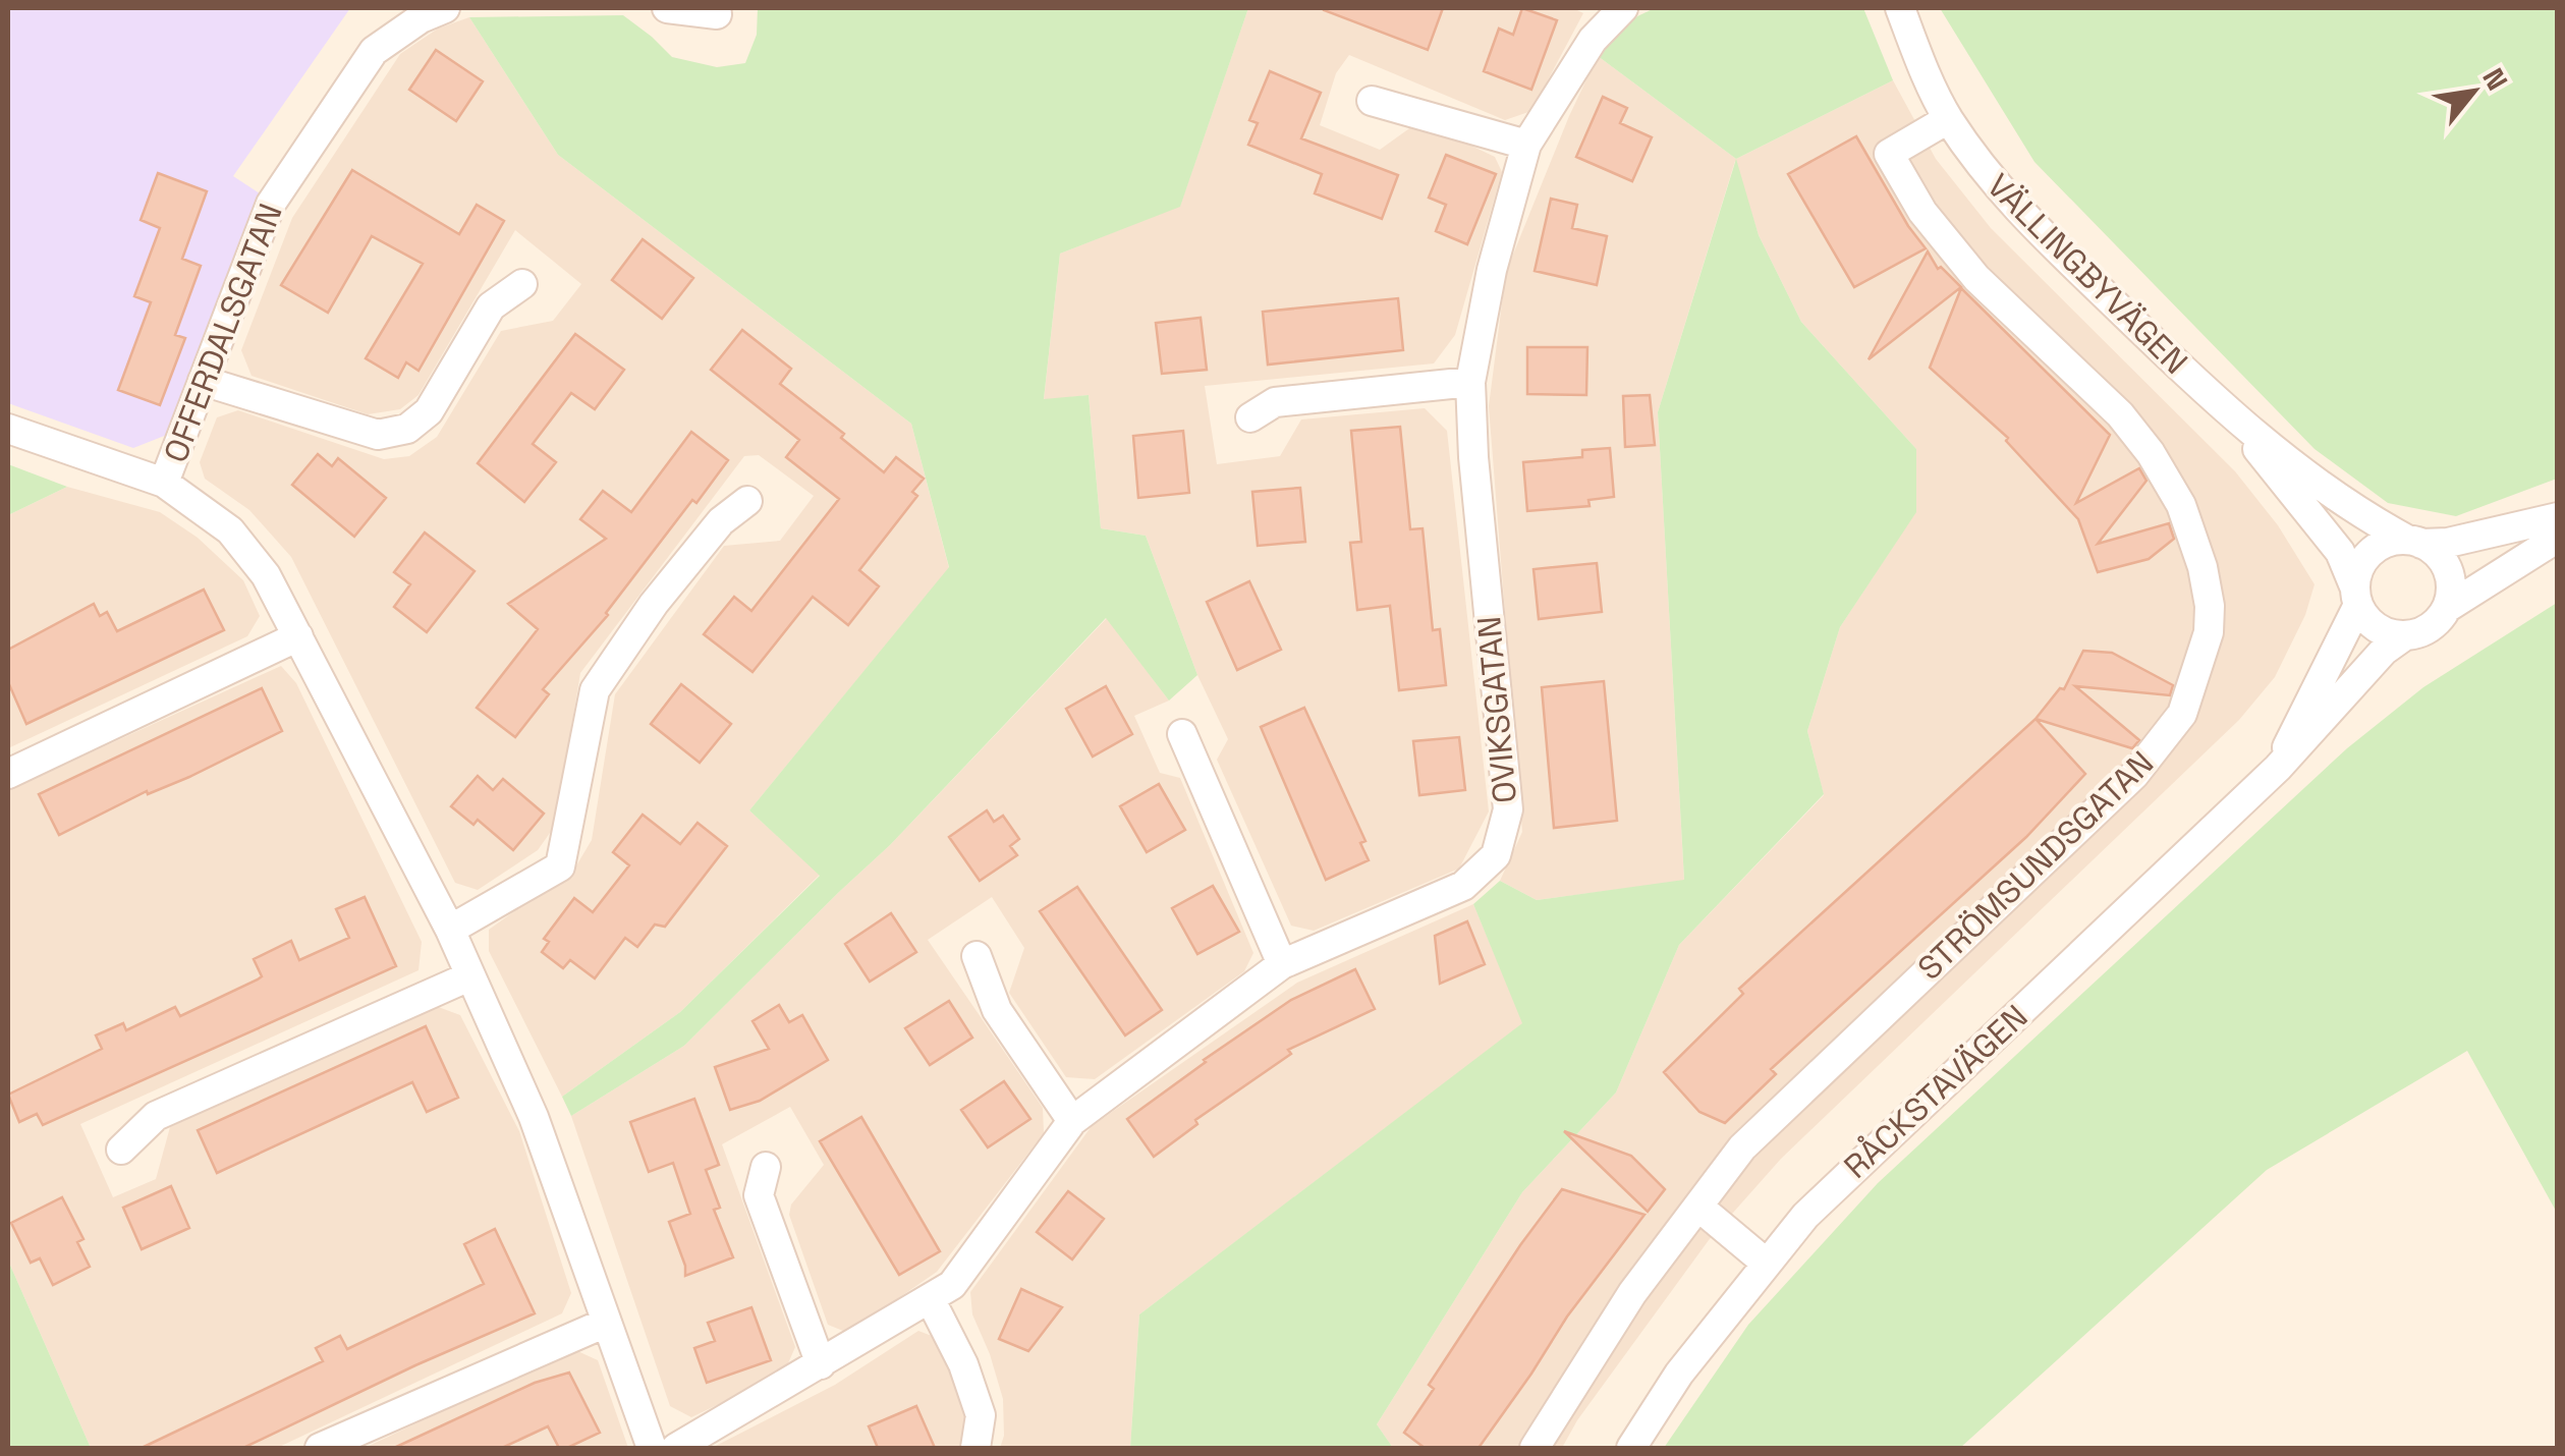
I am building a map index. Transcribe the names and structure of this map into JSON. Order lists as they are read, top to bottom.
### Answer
{
  "streets": {
    "street": [
      "VÄLLINGBYVÄGEN",
      "OFFERDALSGATAN",
      "OVIKSGATAN",
      "STRÖMSUNDSGATAN",
      "RÅCKSTAVÄGEN"
    ]
  },
  "crossings": [
    ["VÄLLINGBYVÄGEN", "STRÖMSUNDSGATAN"],
    ["VÄLLINGBYVÄGEN", "RÅCKSTAVÄGEN"]
  ],
  "north": "top right"
}
